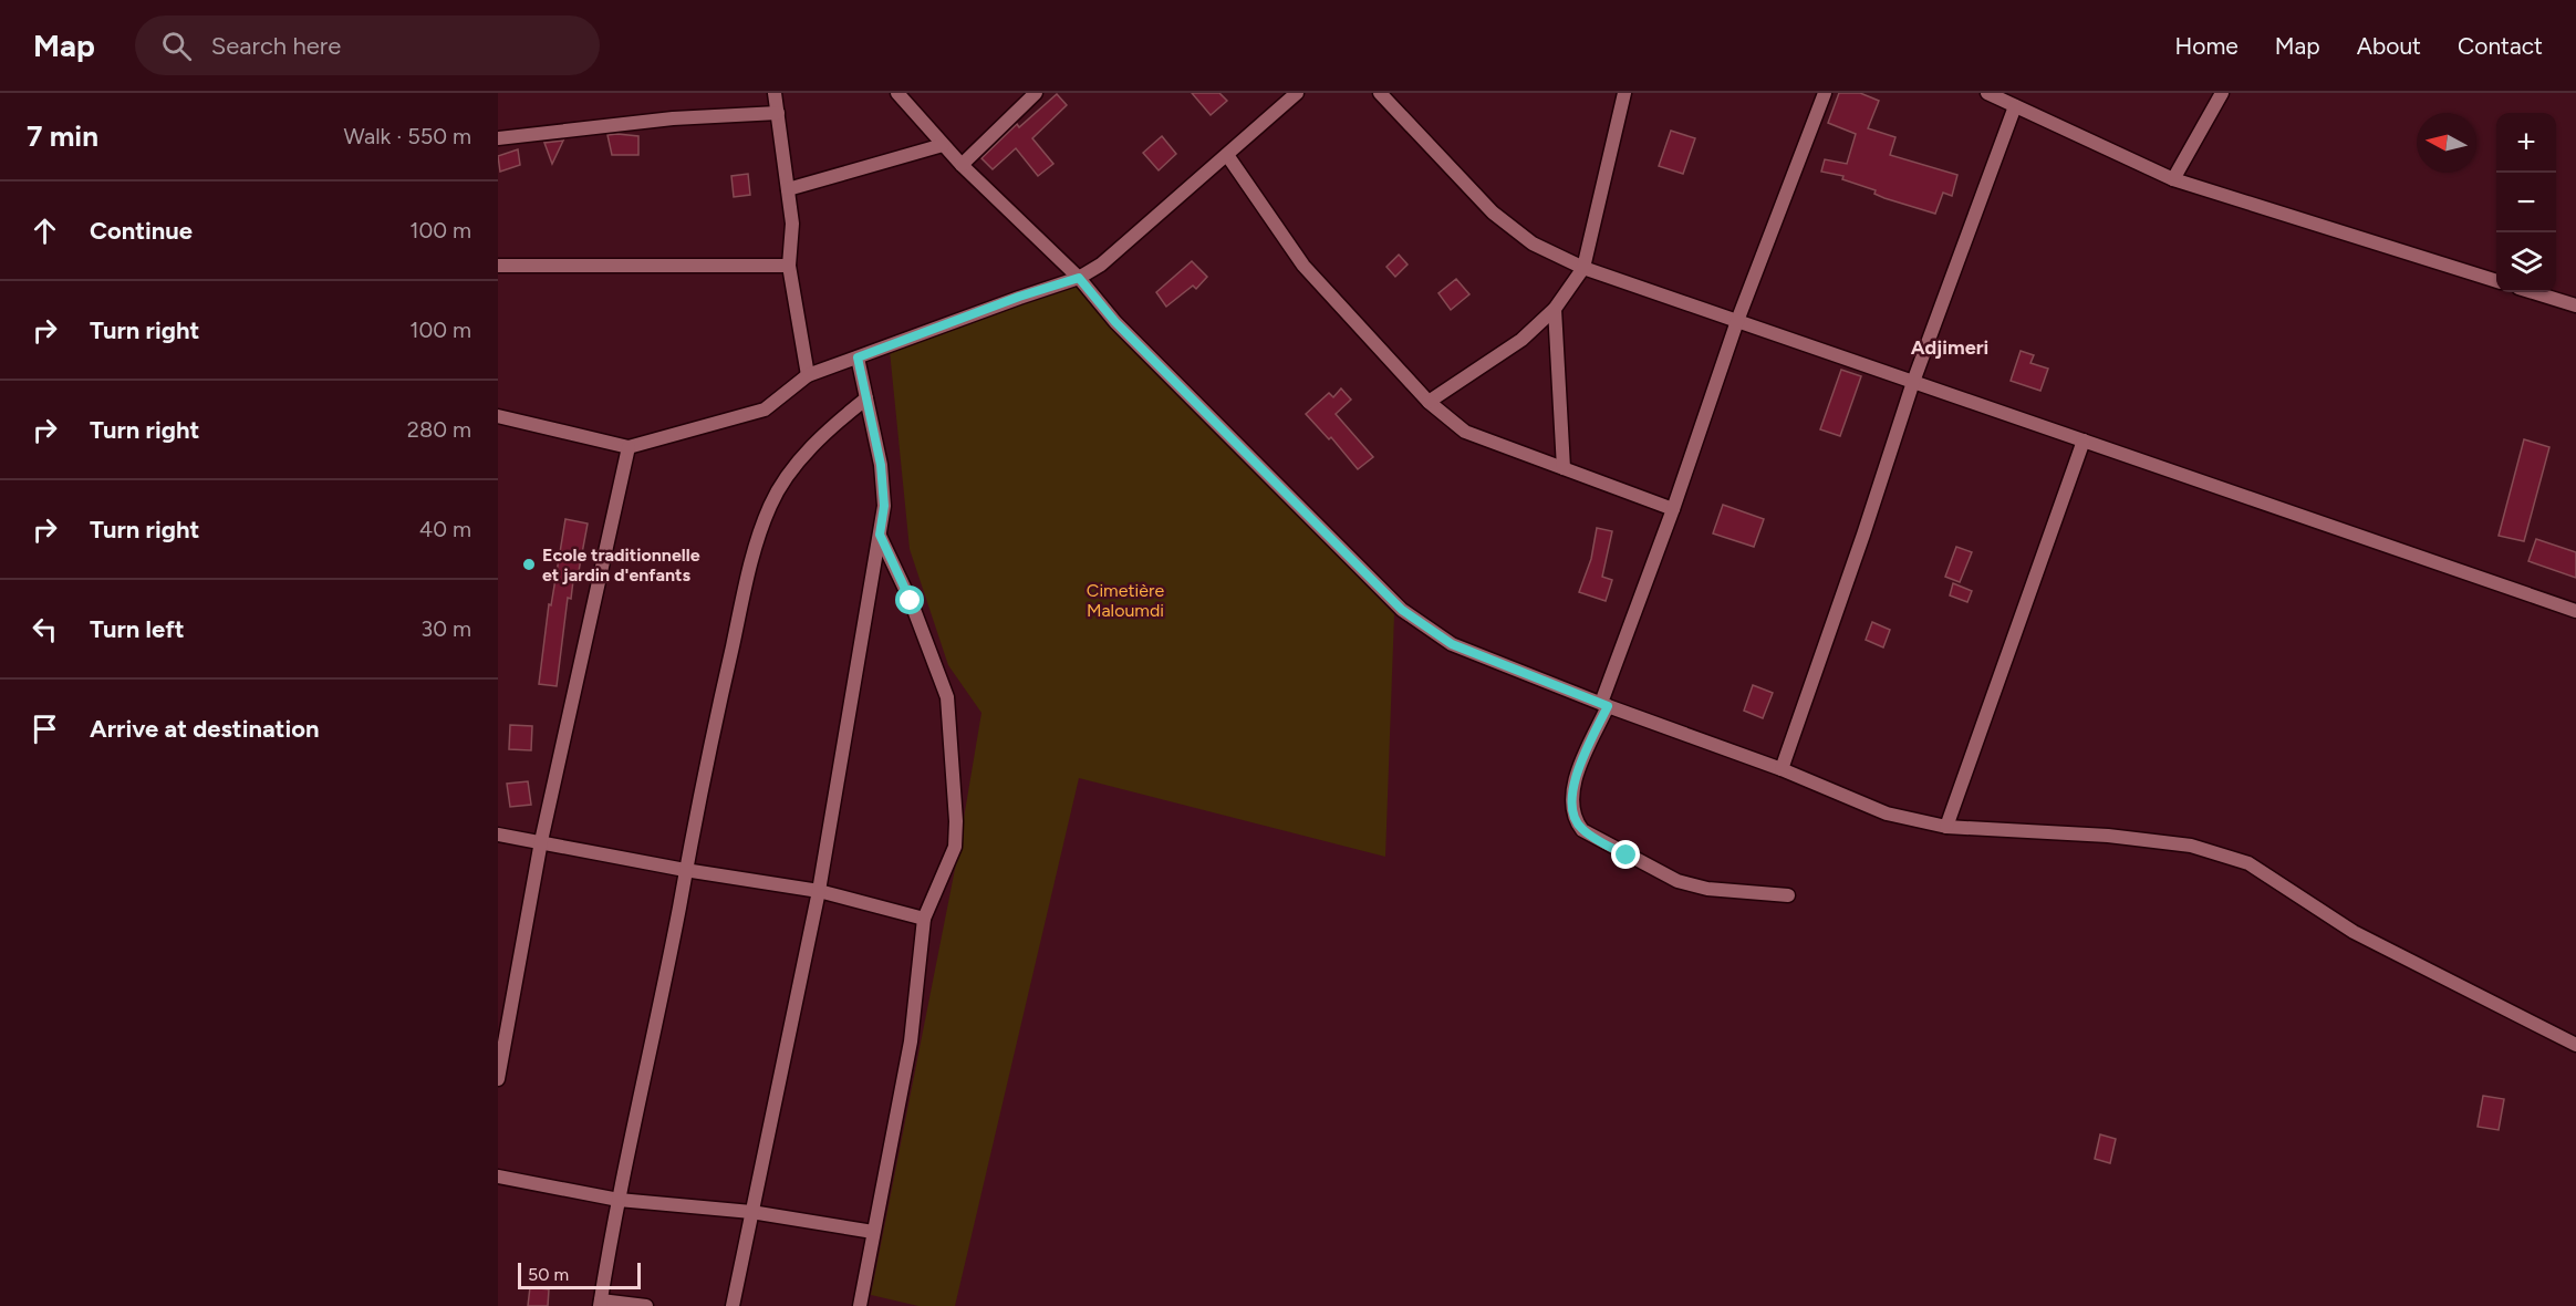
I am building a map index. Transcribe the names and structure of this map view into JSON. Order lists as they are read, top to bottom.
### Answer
{
  "districts": ["Adjimeri"],
  "parks": ["Cimetière Maloumdi"],
  "places": ["Ecole traditionnelle et jardin d'enfants"],
  "scale_bar": "50 m",
  "north": "left",
  "page": {
    "header": "Map",
    "search": "Search here",
    "nav": [
      "Home",
      "Map",
      "About",
      "Contact"
    ],
    "heading": ["7 min", "Walk · 550 m"],
    "map_buttons": ["+", "−"],
    "list": [
      ["Continue", "100 m"],
      ["Turn right", "100 m"],
      ["Turn right", "280 m"],
      ["Turn right", "40 m"],
      ["Turn left", "30 m"],
      "Arrive at destination"
    ],
    "scale": "50 m"
  }
}
